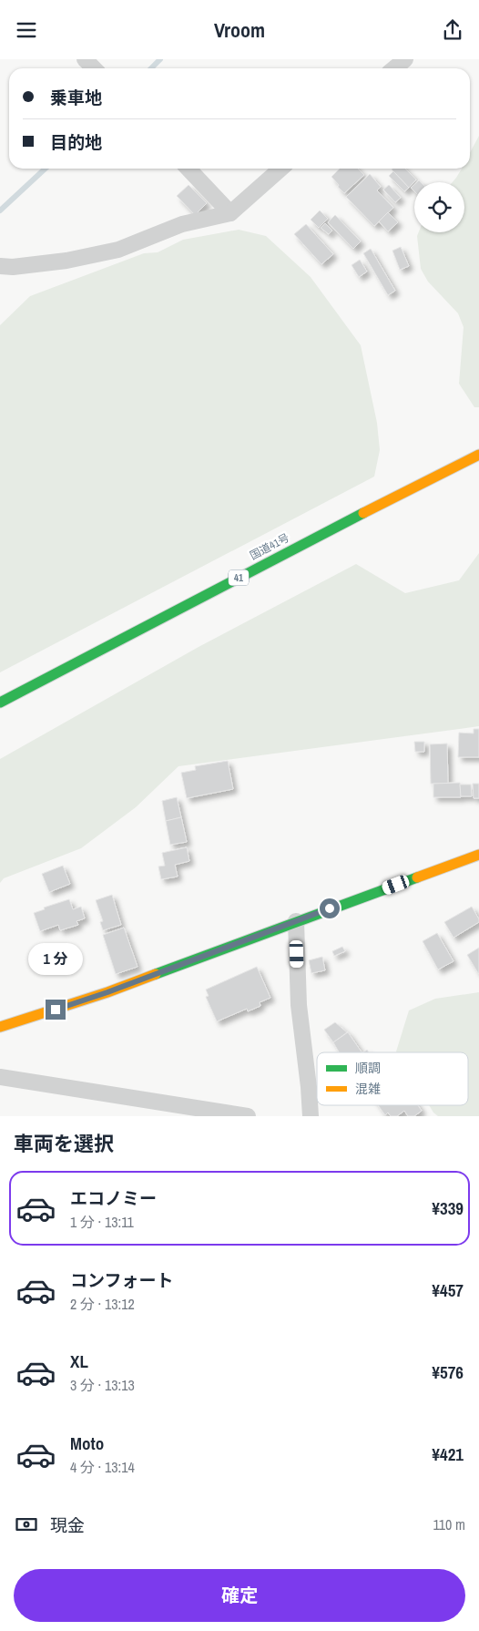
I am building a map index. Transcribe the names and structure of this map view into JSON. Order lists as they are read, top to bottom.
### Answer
{
  "streets": {
    "main road": ["国道41号", "41"]
  },
  "legend": ["順調", "混雑"],
  "page": {
    "header": "Vroom",
    "banner": ["乗車地", "目的地"],
    "bubble": "1 分",
    "heading": "車両を選択",
    "list": [
      {
        "name": "エコノミー",
        "note": "1 分 · 13:11",
        "value": "¥339"
      },
      {
        "name": "コンフォート",
        "note": "2 分 · 13:12",
        "value": "¥457"
      },
      {
        "name": "XL",
        "note": "3 分 · 13:13",
        "value": "¥576"
      },
      {
        "name": "Moto",
        "note": "4 分 · 13:14",
        "value": "¥421"
      }
    ],
    "pay": ["現金", "110 m"],
    "buttons": "確定"
  }
}
